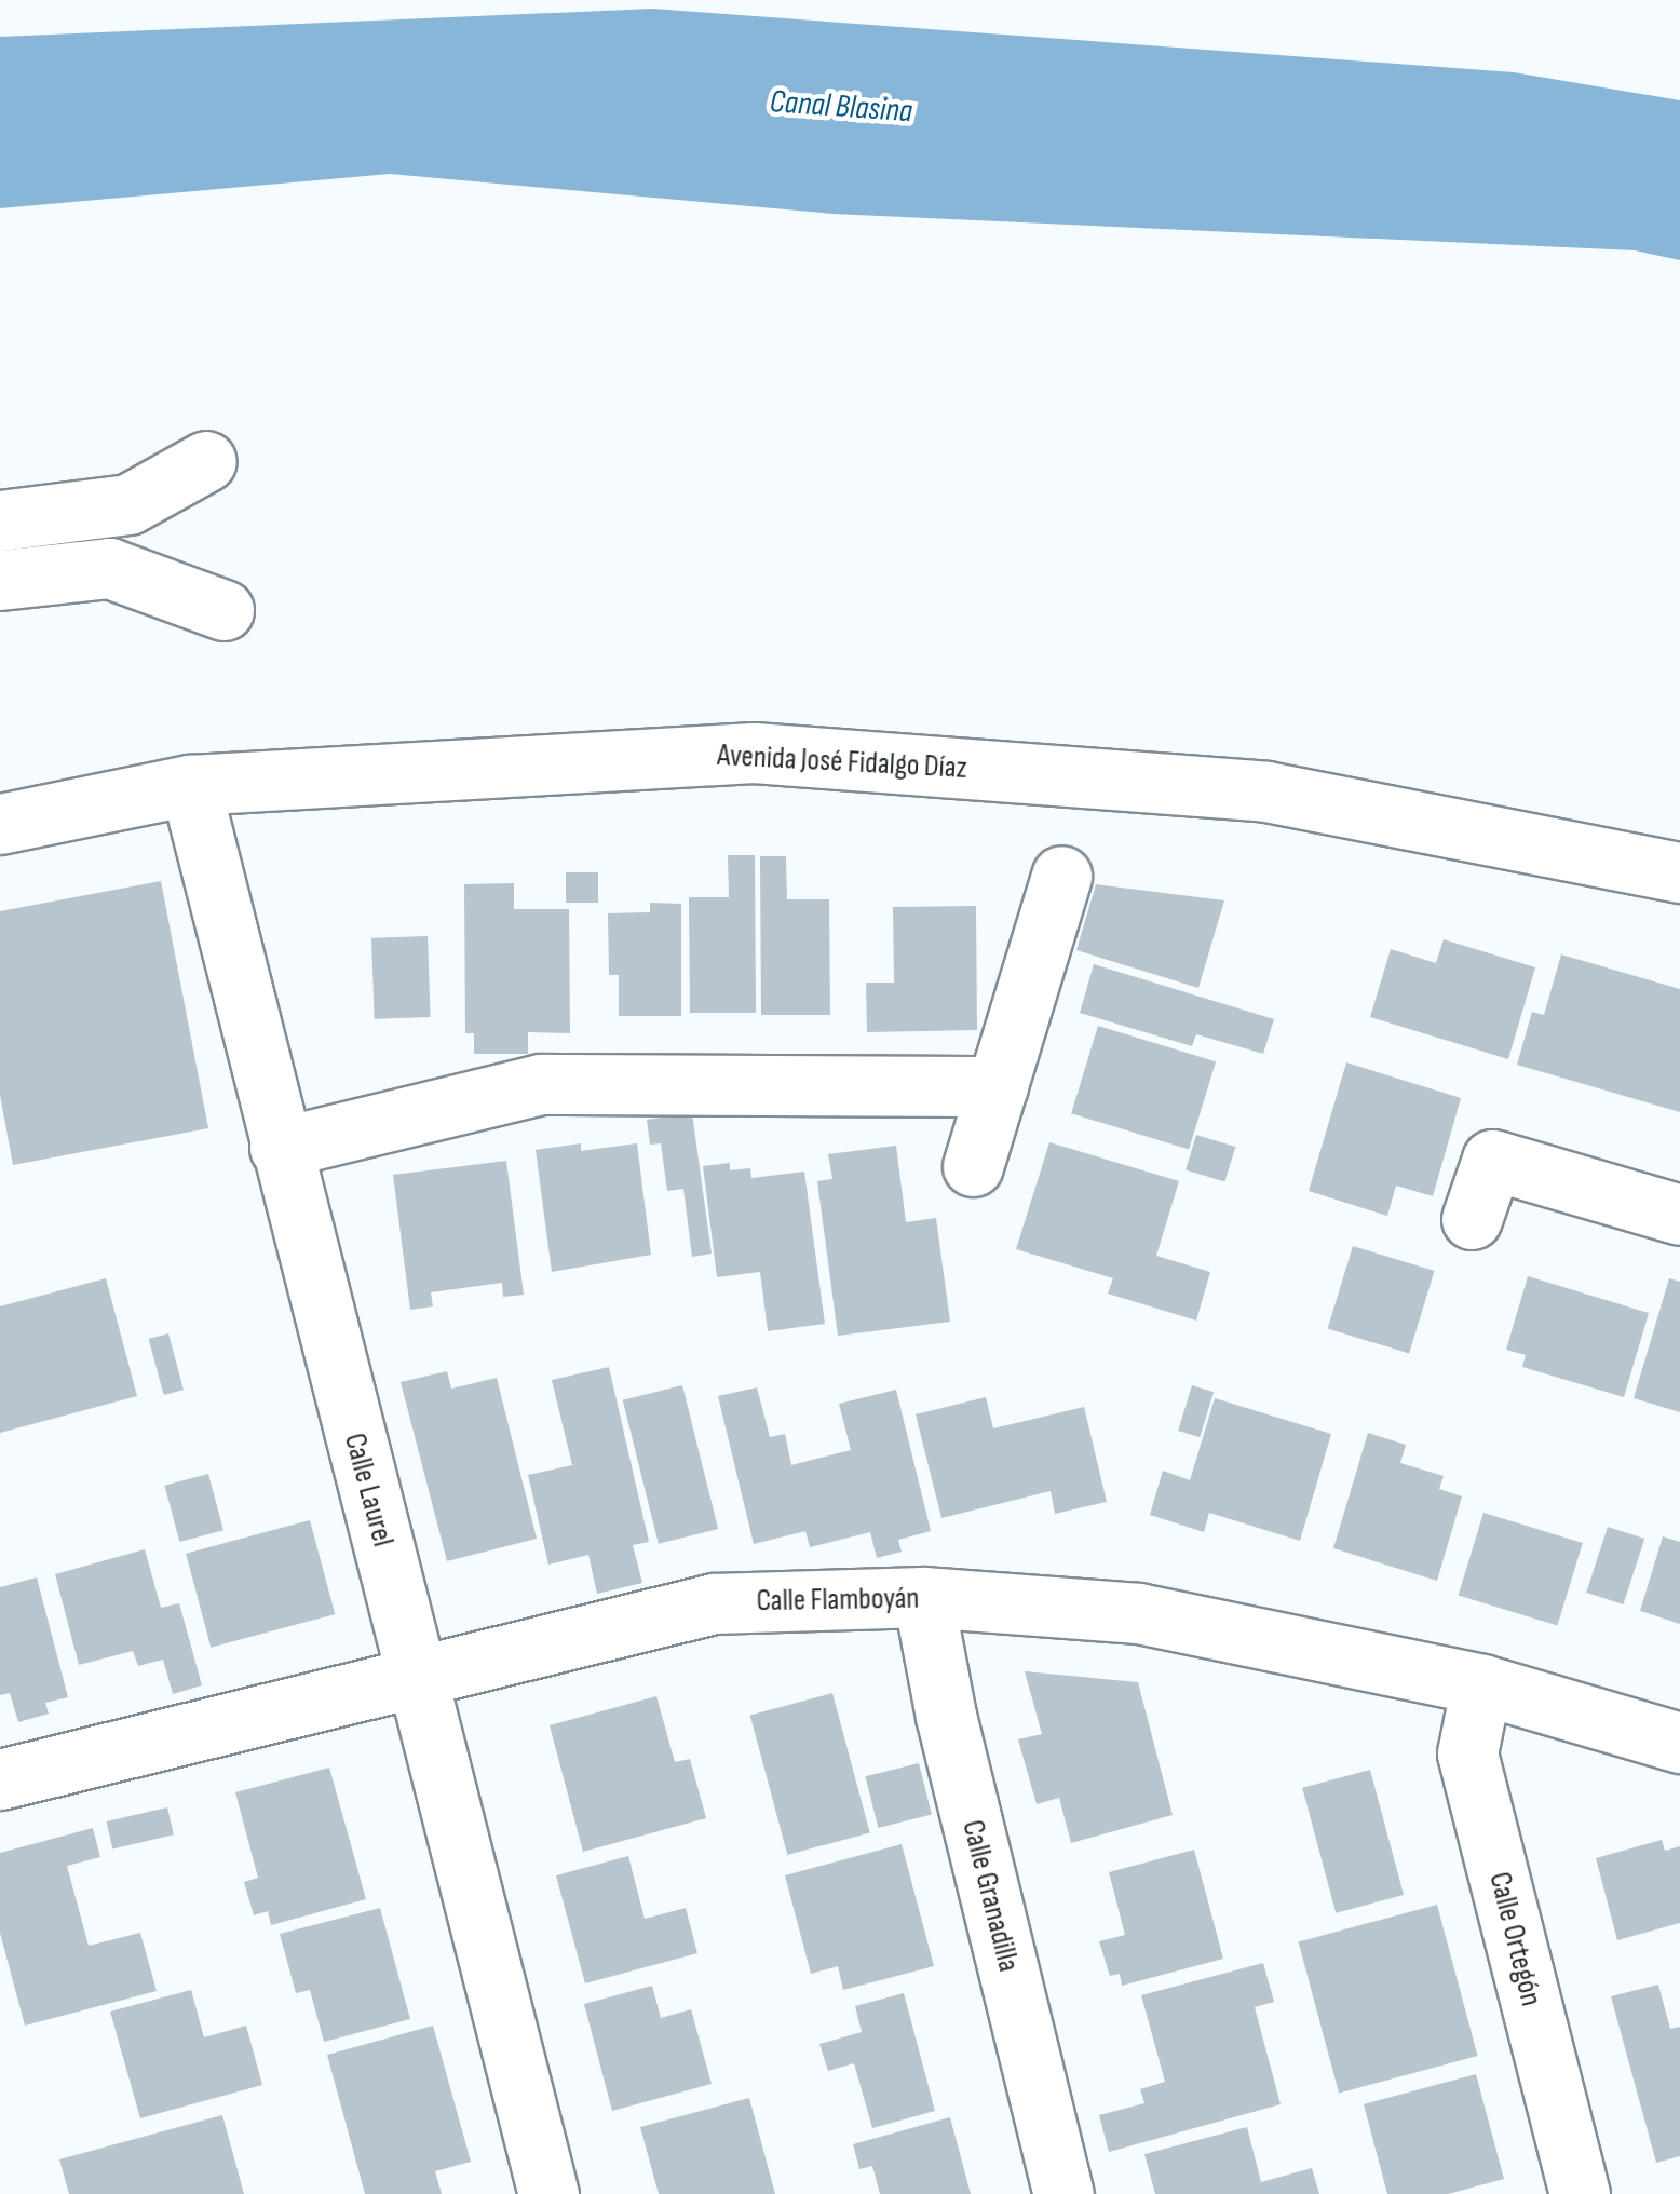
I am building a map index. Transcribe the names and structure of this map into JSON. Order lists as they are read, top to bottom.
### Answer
{
  "streets": {
    "street": [
      "Avenida José Fidalgo Díaz",
      "Calle Laurel",
      "Calle Flamboyán",
      "Calle Granadilla",
      "Calle Ortegón"
    ]
  },
  "crossings": [
    ["Avenida José Fidalgo Díaz", "Calle Laurel"],
    ["Calle Laurel", "Calle Flamboyán"],
    ["Calle Flamboyán", "Calle Granadilla"],
    ["Calle Flamboyán", "Calle Ortegón"]
  ],
  "water": ["Canal Blasina"]
}
